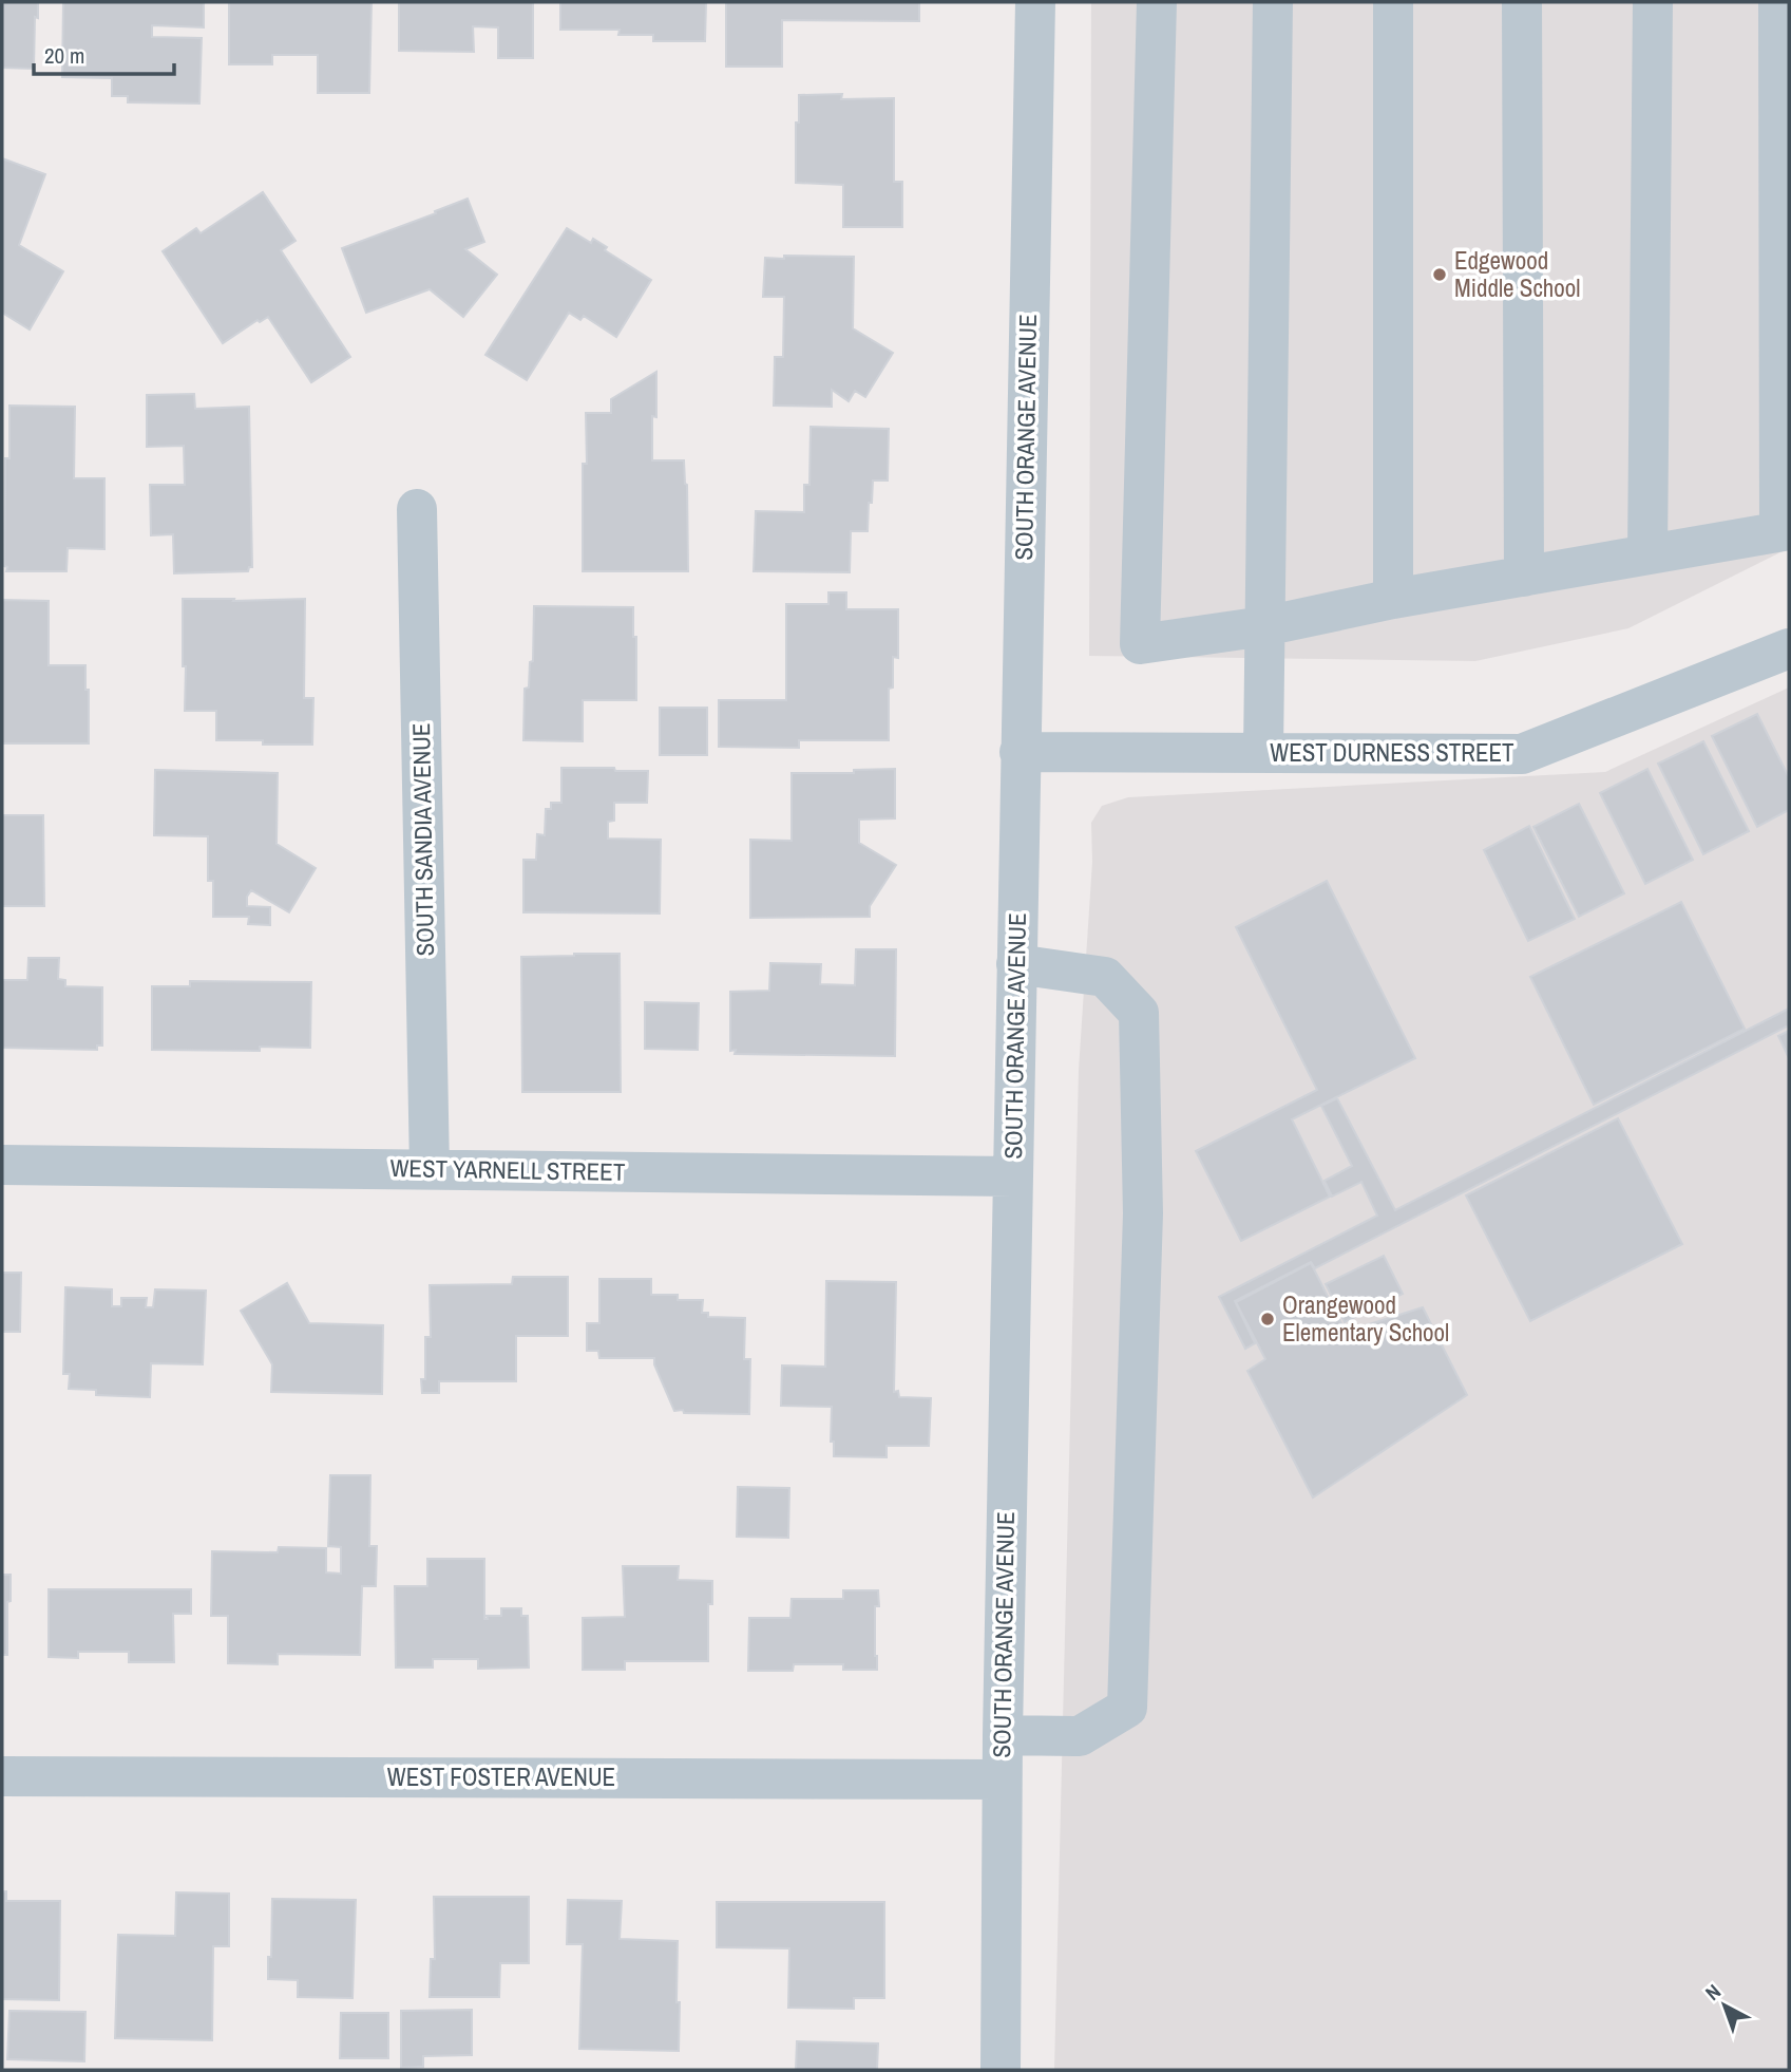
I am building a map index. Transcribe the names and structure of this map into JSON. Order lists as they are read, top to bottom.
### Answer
{
  "streets": {
    "street": [
      "SOUTH ORANGE AVENUE",
      "WEST DURNESS STREET",
      "SOUTH SANDIA AVENUE",
      "WEST YARNELL STREET",
      "WEST FOSTER AVENUE"
    ]
  },
  "crossings": [
    ["SOUTH ORANGE AVENUE", "WEST DURNESS STREET"],
    ["SOUTH ORANGE AVENUE", "WEST YARNELL STREET"],
    ["SOUTH ORANGE AVENUE", "WEST FOSTER AVENUE"],
    ["SOUTH SANDIA AVENUE", "WEST YARNELL STREET"]
  ],
  "places": ["Edgewood Middle School", "Orangewood Elementary School"],
  "scale_bar": "20 m",
  "north": "top left"
}
